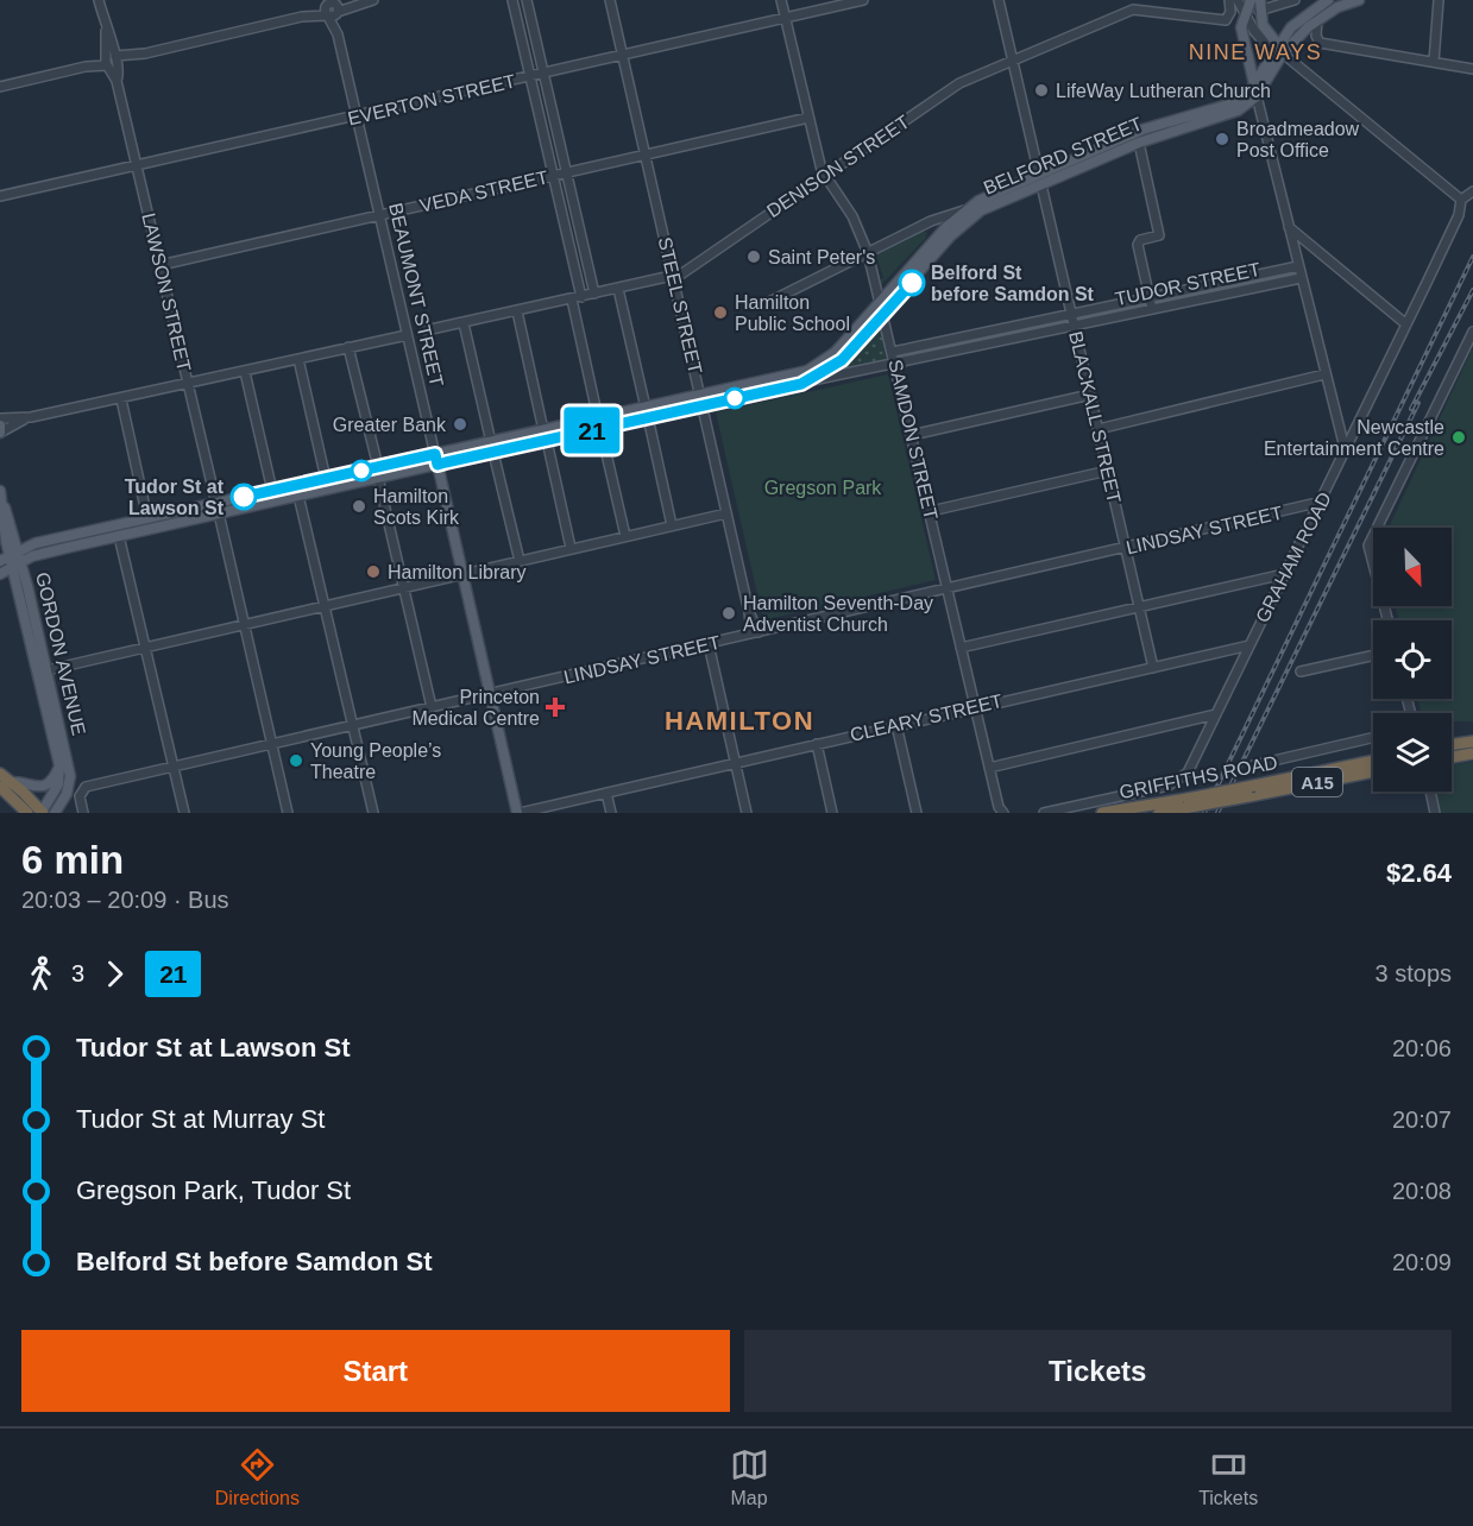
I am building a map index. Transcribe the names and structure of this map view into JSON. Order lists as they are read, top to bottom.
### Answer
{
  "streets": {
    "highway": ["GRIFFITHS ROAD", "A15"],
    "main road": [
      "BELFORD STREET",
      "TUDOR STREET",
      "BEAUMONT STREET",
      "GORDON AVENUE"
    ],
    "street": [
      "EVERTON STREET",
      "DENISON STREET",
      "VEDA STREET",
      "LAWSON STREET",
      "STEEL STREET",
      "BLACKALL STREET",
      "SAMDON STREET",
      "LINDSAY STREET",
      "GRAHAM ROAD",
      "CLEARY STREET"
    ]
  },
  "crossings": [
    ["EVERTON STREET", "LAWSON STREET"],
    ["EVERTON STREET", "BEAUMONT STREET"],
    ["EVERTON STREET", "STEEL STREET"],
    ["EVERTON STREET", "SAMDON STREET"],
    ["BELFORD STREET", "TUDOR STREET"],
    ["BELFORD STREET", "BLACKALL STREET"],
    ["BELFORD STREET", "SAMDON STREET"],
    ["DENISON STREET", "STEEL STREET"],
    ["DENISON STREET", "BLACKALL STREET"],
    ["DENISON STREET", "SAMDON STREET"],
    ["VEDA STREET", "LAWSON STREET"],
    ["VEDA STREET", "BEAUMONT STREET"],
    ["VEDA STREET", "STEEL STREET"],
    ["VEDA STREET", "SAMDON STREET"],
    ["TUDOR STREET", "LAWSON STREET"],
    ["TUDOR STREET", "BEAUMONT STREET"],
    ["TUDOR STREET", "STEEL STREET"],
    ["TUDOR STREET", "BLACKALL STREET"],
    ["TUDOR STREET", "SAMDON STREET"],
    ["TUDOR STREET", "GORDON AVENUE"],
    ["LAWSON STREET", "LINDSAY STREET"],
    ["BEAUMONT STREET", "LINDSAY STREET"],
    ["BEAUMONT STREET", "CLEARY STREET"],
    ["STEEL STREET", "LINDSAY STREET"],
    ["BLACKALL STREET", "LINDSAY STREET"],
    ["BLACKALL STREET", "CLEARY STREET"],
    ["SAMDON STREET", "LINDSAY STREET"],
    ["SAMDON STREET", "CLEARY STREET"],
    ["LINDSAY STREET", "GRAHAM ROAD"],
    ["GRAHAM ROAD", "CLEARY STREET"]
  ],
  "districts": ["NINE WAYS", "HAMILTON"],
  "parks": ["Gregson Park"],
  "places": {
    "other": [
      "LifeWay Lutheran Church",
      "Broadmeadow Post Office",
      "Saint Peter's",
      "Belford St before Samdon St",
      "Hamilton Public School",
      "Greater Bank",
      "Newcastle Entertainment Centre",
      "Tudor St at Lawson St",
      "Hamilton Scots Kirk",
      "Hamilton Library",
      "Hamilton Seventh-Day Adventist Church",
      "Young People’s Theatre"
    ],
    "health": ["Princeton Medical Centre"]
  },
  "lines": ["bus line 21"],
  "north": "bottom right",
  "page": {
    "on_map": "21",
    "heading": ["6 min", "20:03 – 20:09 · Bus", "$2.64"],
    "legs": ["3", "21", "3 stops"],
    "list": [
      {
        "name": "Tudor St at Lawson St",
        "value": "20:06"
      },
      {
        "name": "Tudor St at Murray St",
        "value": "20:07"
      },
      {
        "name": "Gregson Park, Tudor St",
        "value": "20:08"
      },
      {
        "name": "Belford St before Samdon St",
        "value": "20:09"
      }
    ],
    "buttons": ["Start", "Tickets"],
    "tabs": ["Directions", "Map", "Tickets"]
  }
}
